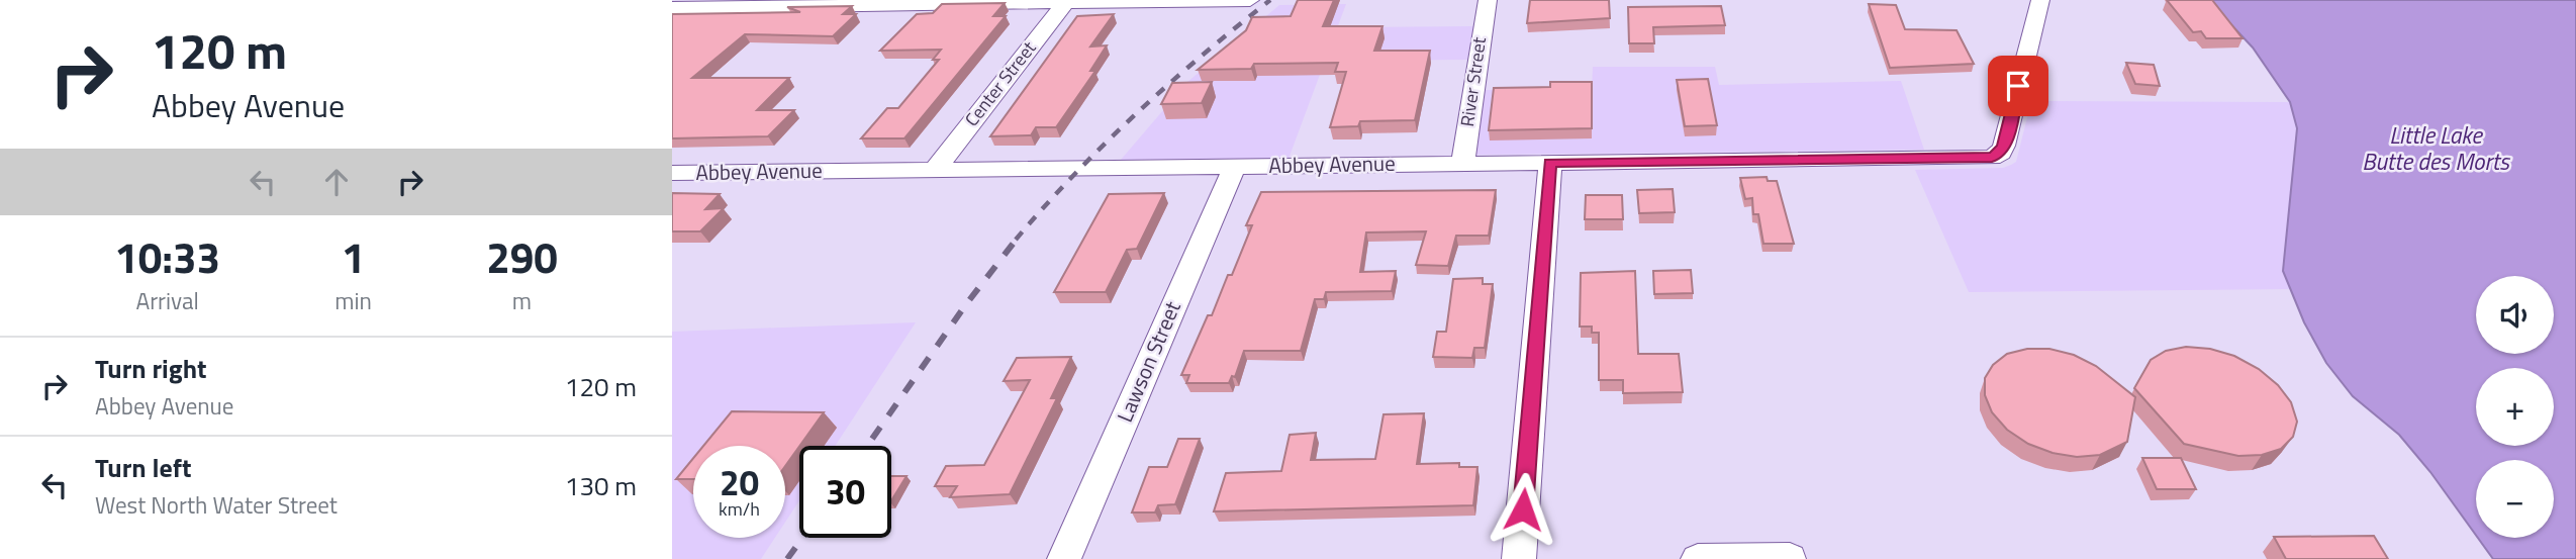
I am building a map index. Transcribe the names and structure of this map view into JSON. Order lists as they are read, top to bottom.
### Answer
{
  "streets": {
    "street": [
      "River Street",
      "Center Street",
      "Abbey Avenue",
      "Lawson Street"
    ]
  },
  "crossings": [
    ["River Street", "Abbey Avenue"],
    ["Center Street", "Abbey Avenue"],
    ["Abbey Avenue", "Lawson Street"]
  ],
  "water": ["Little Lake Butte des Morts"],
  "page": {
    "turn": ["120 m", "Abbey Avenue"],
    "eta": [
      "10:33",
      "Arrival",
      "1",
      "min",
      "290",
      "m"
    ],
    "map_buttons": ["+", "−"],
    "list": [
      {
        "name": "Turn right",
        "note": "Abbey Avenue",
        "value": "120 m"
      },
      {
        "name": "Turn left",
        "note": "West North Water Street",
        "value": "130 m"
      }
    ],
    "speed": "20 km/h",
    "limit": "30"
  }
}
